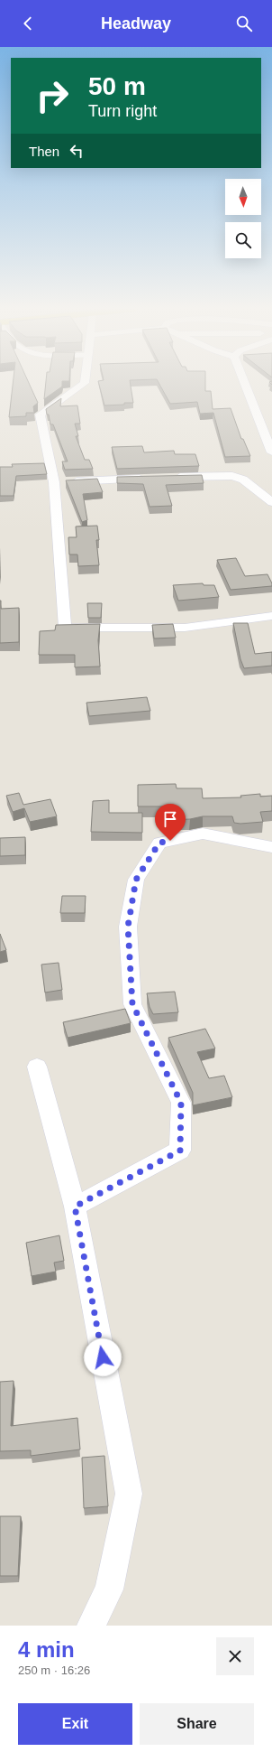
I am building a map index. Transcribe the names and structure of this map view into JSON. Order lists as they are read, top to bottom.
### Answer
{
  "north": "bottom",
  "page": {
    "header": "Headway",
    "turn": ["50 m", "Turn right"],
    "then": "Then",
    "heading": ["4 min", "250 m · 16:26"],
    "buttons": ["Exit", "Share"]
  }
}
